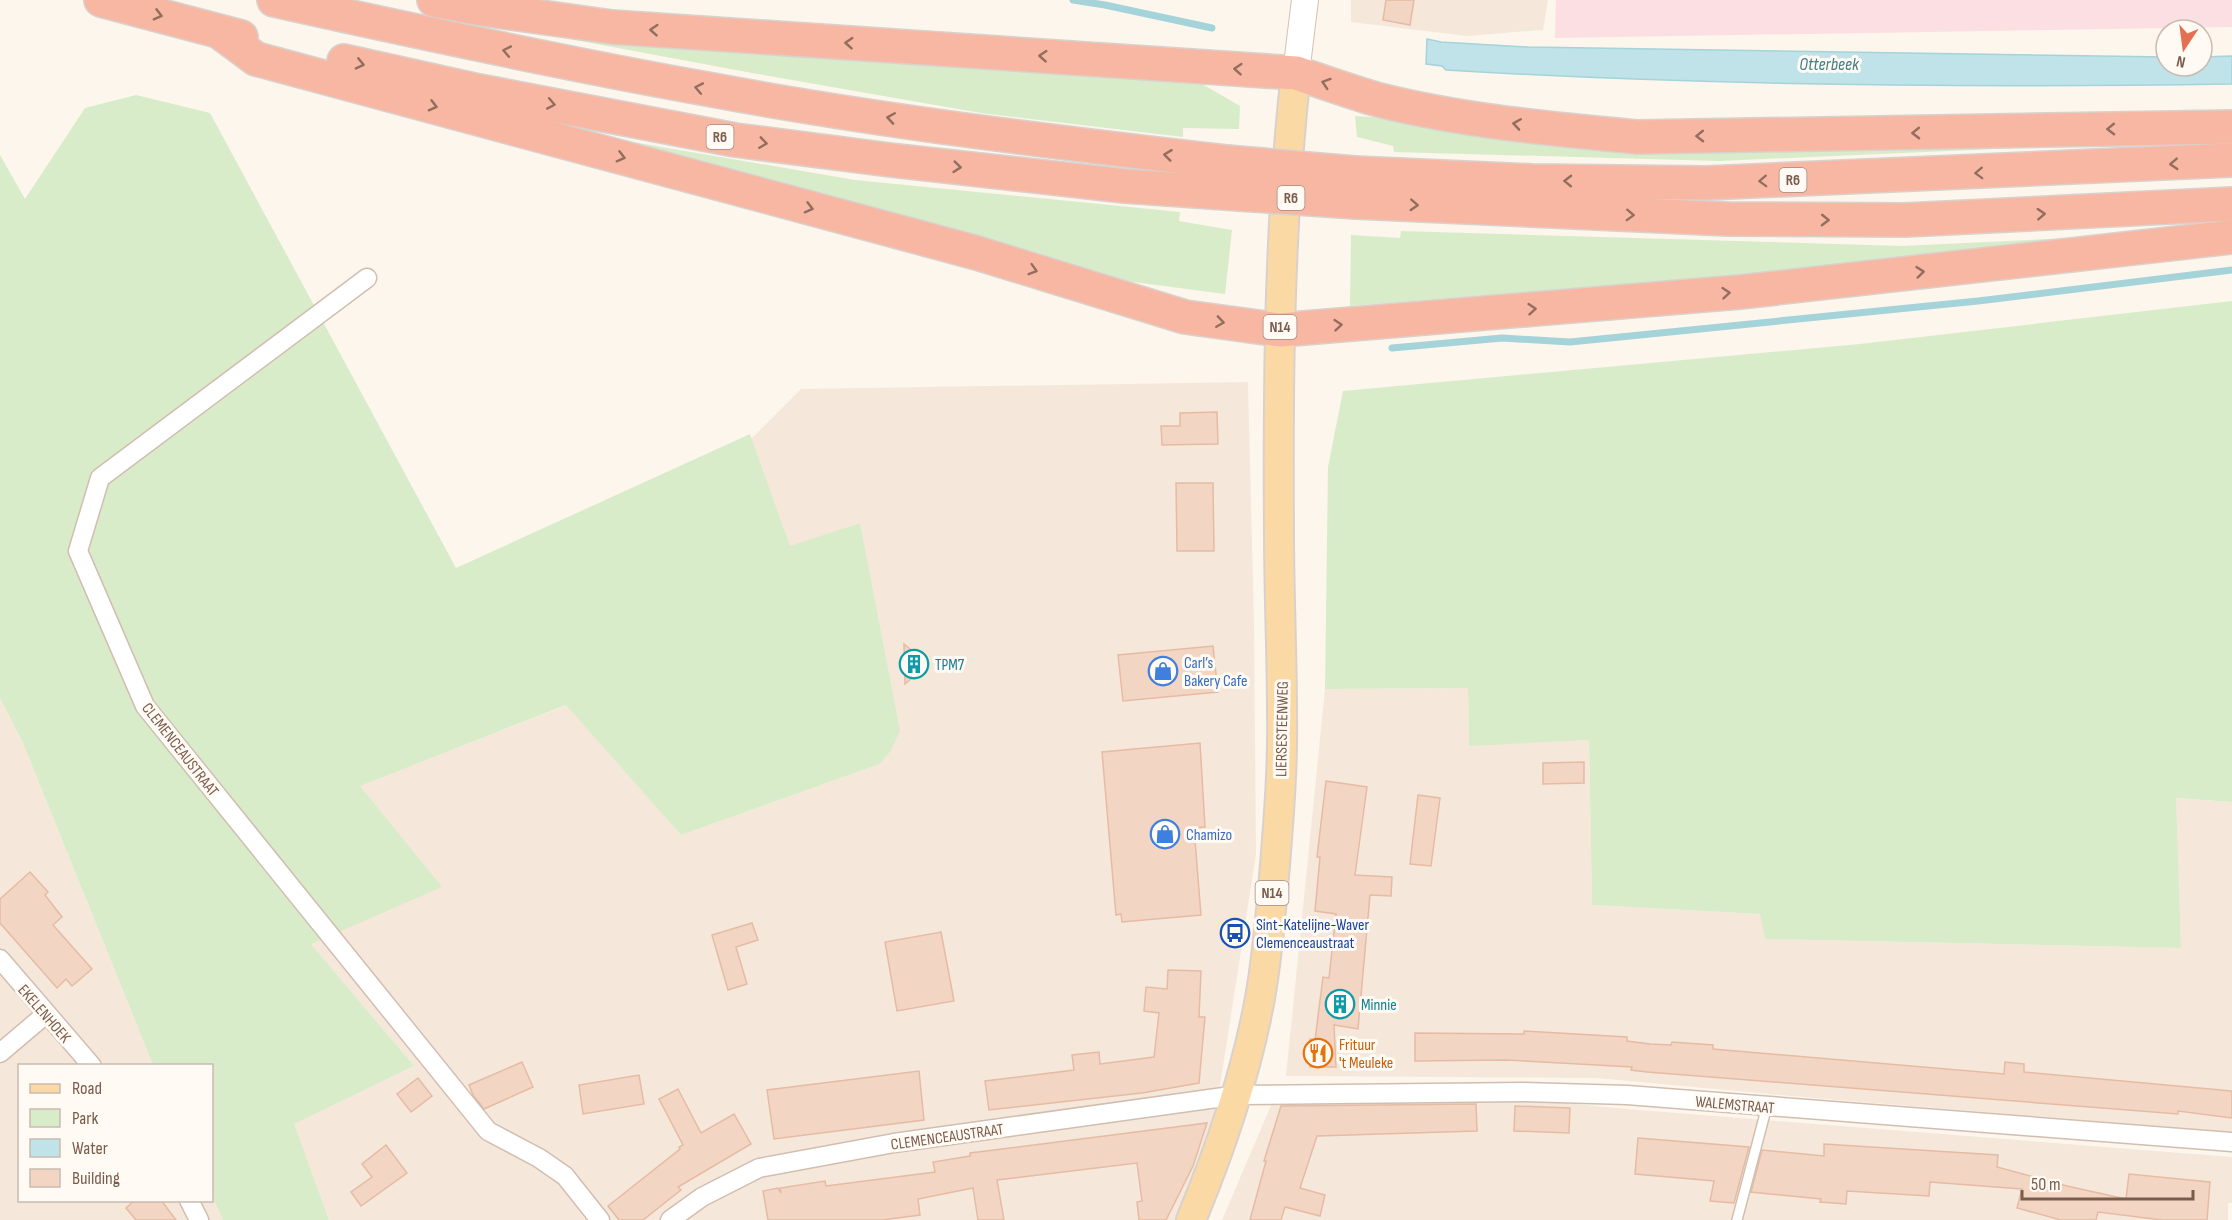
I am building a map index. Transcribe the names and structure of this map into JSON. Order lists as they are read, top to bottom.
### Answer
{
  "streets": {
    "highway": ["R6"],
    "main road": ["N14", "LIERSESTEENWEG"],
    "street": ["CLEMENCEAUSTRAAT", "EKELENHOEK", "WALEMSTRAAT"]
  },
  "crossings": [
    ["N14", "LIERSESTEENWEG"],
    ["LIERSESTEENWEG", "CLEMENCEAUSTRAAT"],
    ["LIERSESTEENWEG", "WALEMSTRAAT"],
    ["CLEMENCEAUSTRAAT", "WALEMSTRAAT"]
  ],
  "water": ["Otterbeek"],
  "places": {
    "building": ["TPM7", "Minnie"],
    "shop": ["Carl’s Bakery Cafe", "Chamizo"],
    "bus stop": ["Sint-Katelijne-Waver Clemenceaustraat"],
    "restaurant": ["Frituur 't Meuleke"]
  },
  "legend": [
    "Road",
    "Park",
    "Water",
    "Building"
  ],
  "scale_bar": "50 m",
  "north": "bottom"
}
